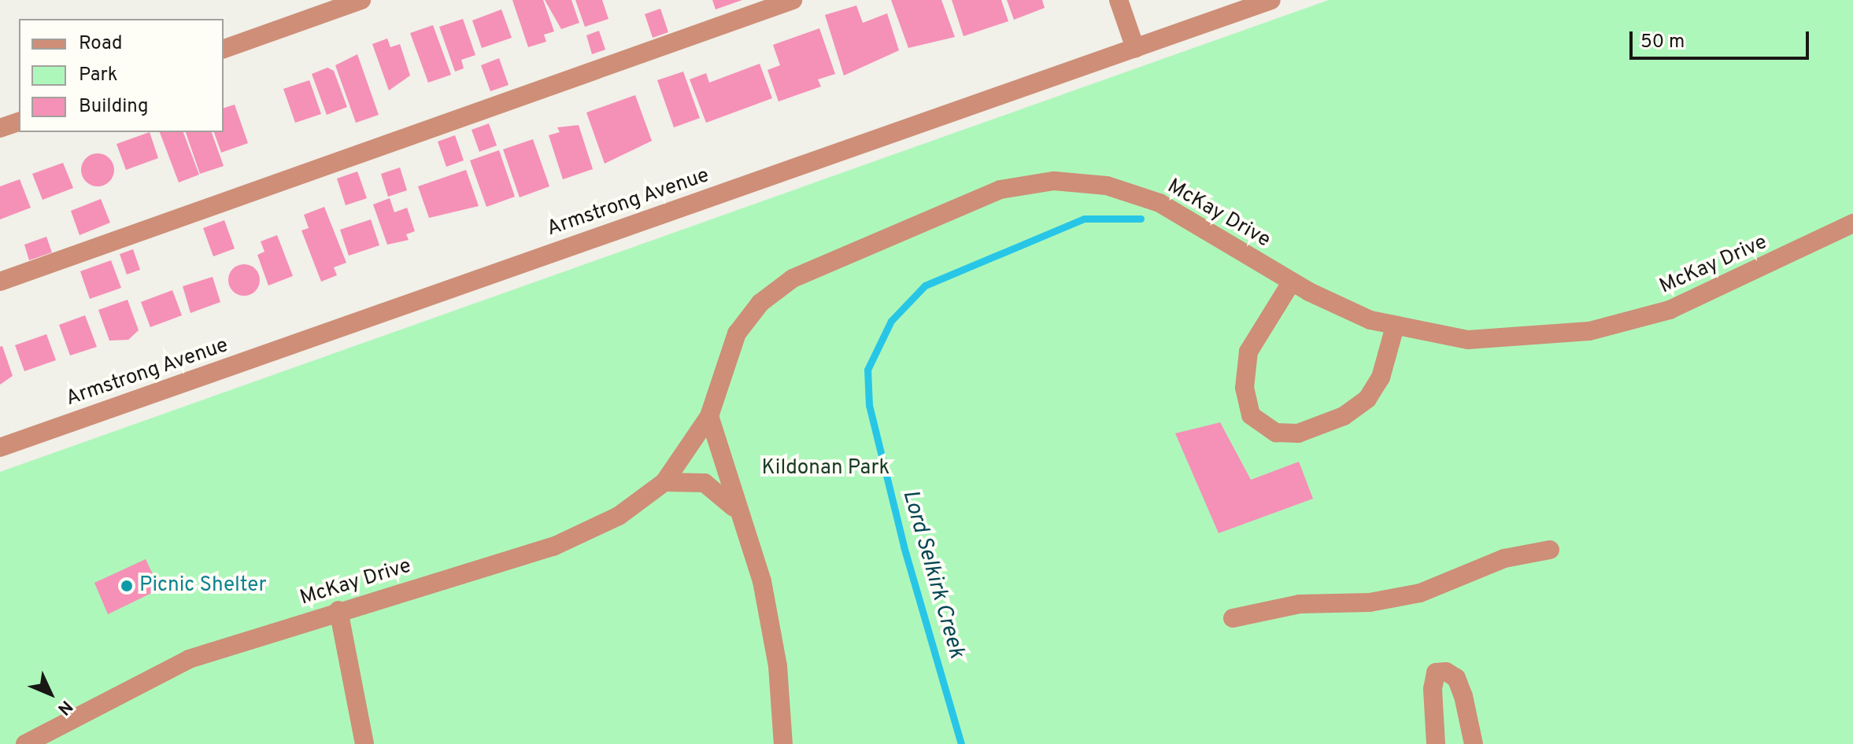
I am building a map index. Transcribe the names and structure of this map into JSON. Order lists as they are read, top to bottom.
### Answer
{
  "streets": {
    "street": ["Armstrong Avenue", "McKay Drive"]
  },
  "water": ["Lord Selkirk Creek"],
  "parks": ["Kildonan Park"],
  "places": ["Picnic Shelter"],
  "legend": ["Road", "Park", "Building"],
  "scale_bar": "50 m",
  "north": "bottom right"
}
